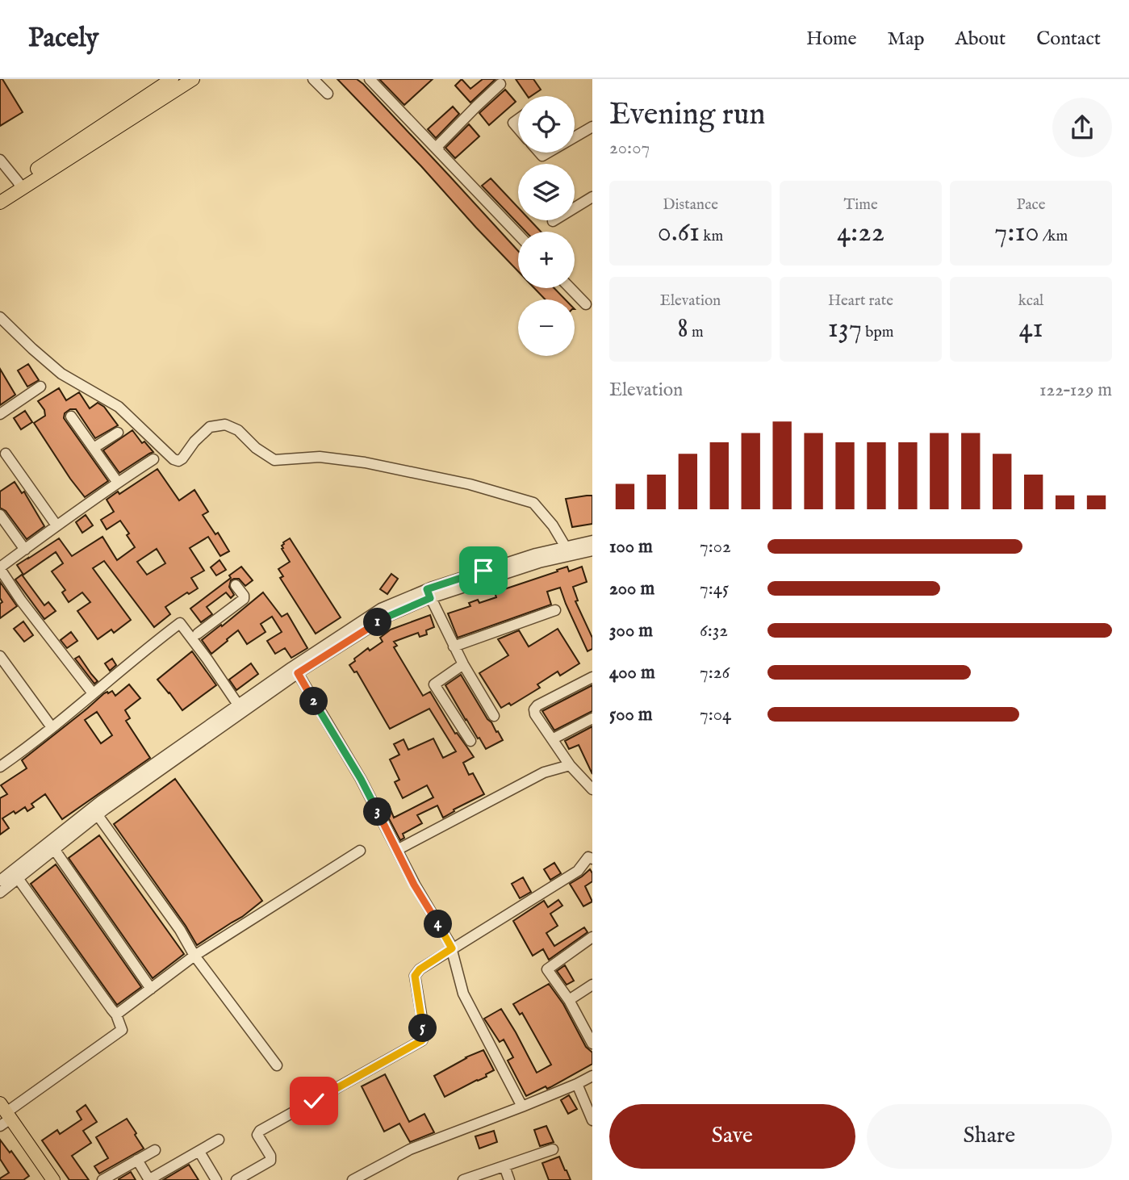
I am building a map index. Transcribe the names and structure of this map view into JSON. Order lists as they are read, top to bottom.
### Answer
{
  "page": {
    "header": "Pacely",
    "nav": [
      "Home",
      "Map",
      "About",
      "Contact"
    ],
    "heading": ["Evening run", "20:07"],
    "map_buttons": ["+", "−"],
    "stats": [
      ["Distance", "0.61 km"],
      ["Time", "4:22"],
      ["Pace", "7:10 /km"],
      ["Elevation", "8 m"],
      ["Heart rate", "137 bpm"],
      ["kcal", "41"]
    ],
    "chart": ["Elevation", "122–129 m"],
    "list": [
      {
        "name": "100 m",
        "note": "7:02"
      },
      {
        "name": "200 m",
        "note": "7:45"
      },
      {
        "name": "300 m",
        "note": "6:32"
      },
      {
        "name": "400 m",
        "note": "7:26"
      },
      {
        "name": "500 m",
        "note": "7:04"
      }
    ],
    "pins": [
      "1",
      "2",
      "3",
      "4",
      "5"
    ],
    "buttons": ["Save", "Share"]
  }
}
